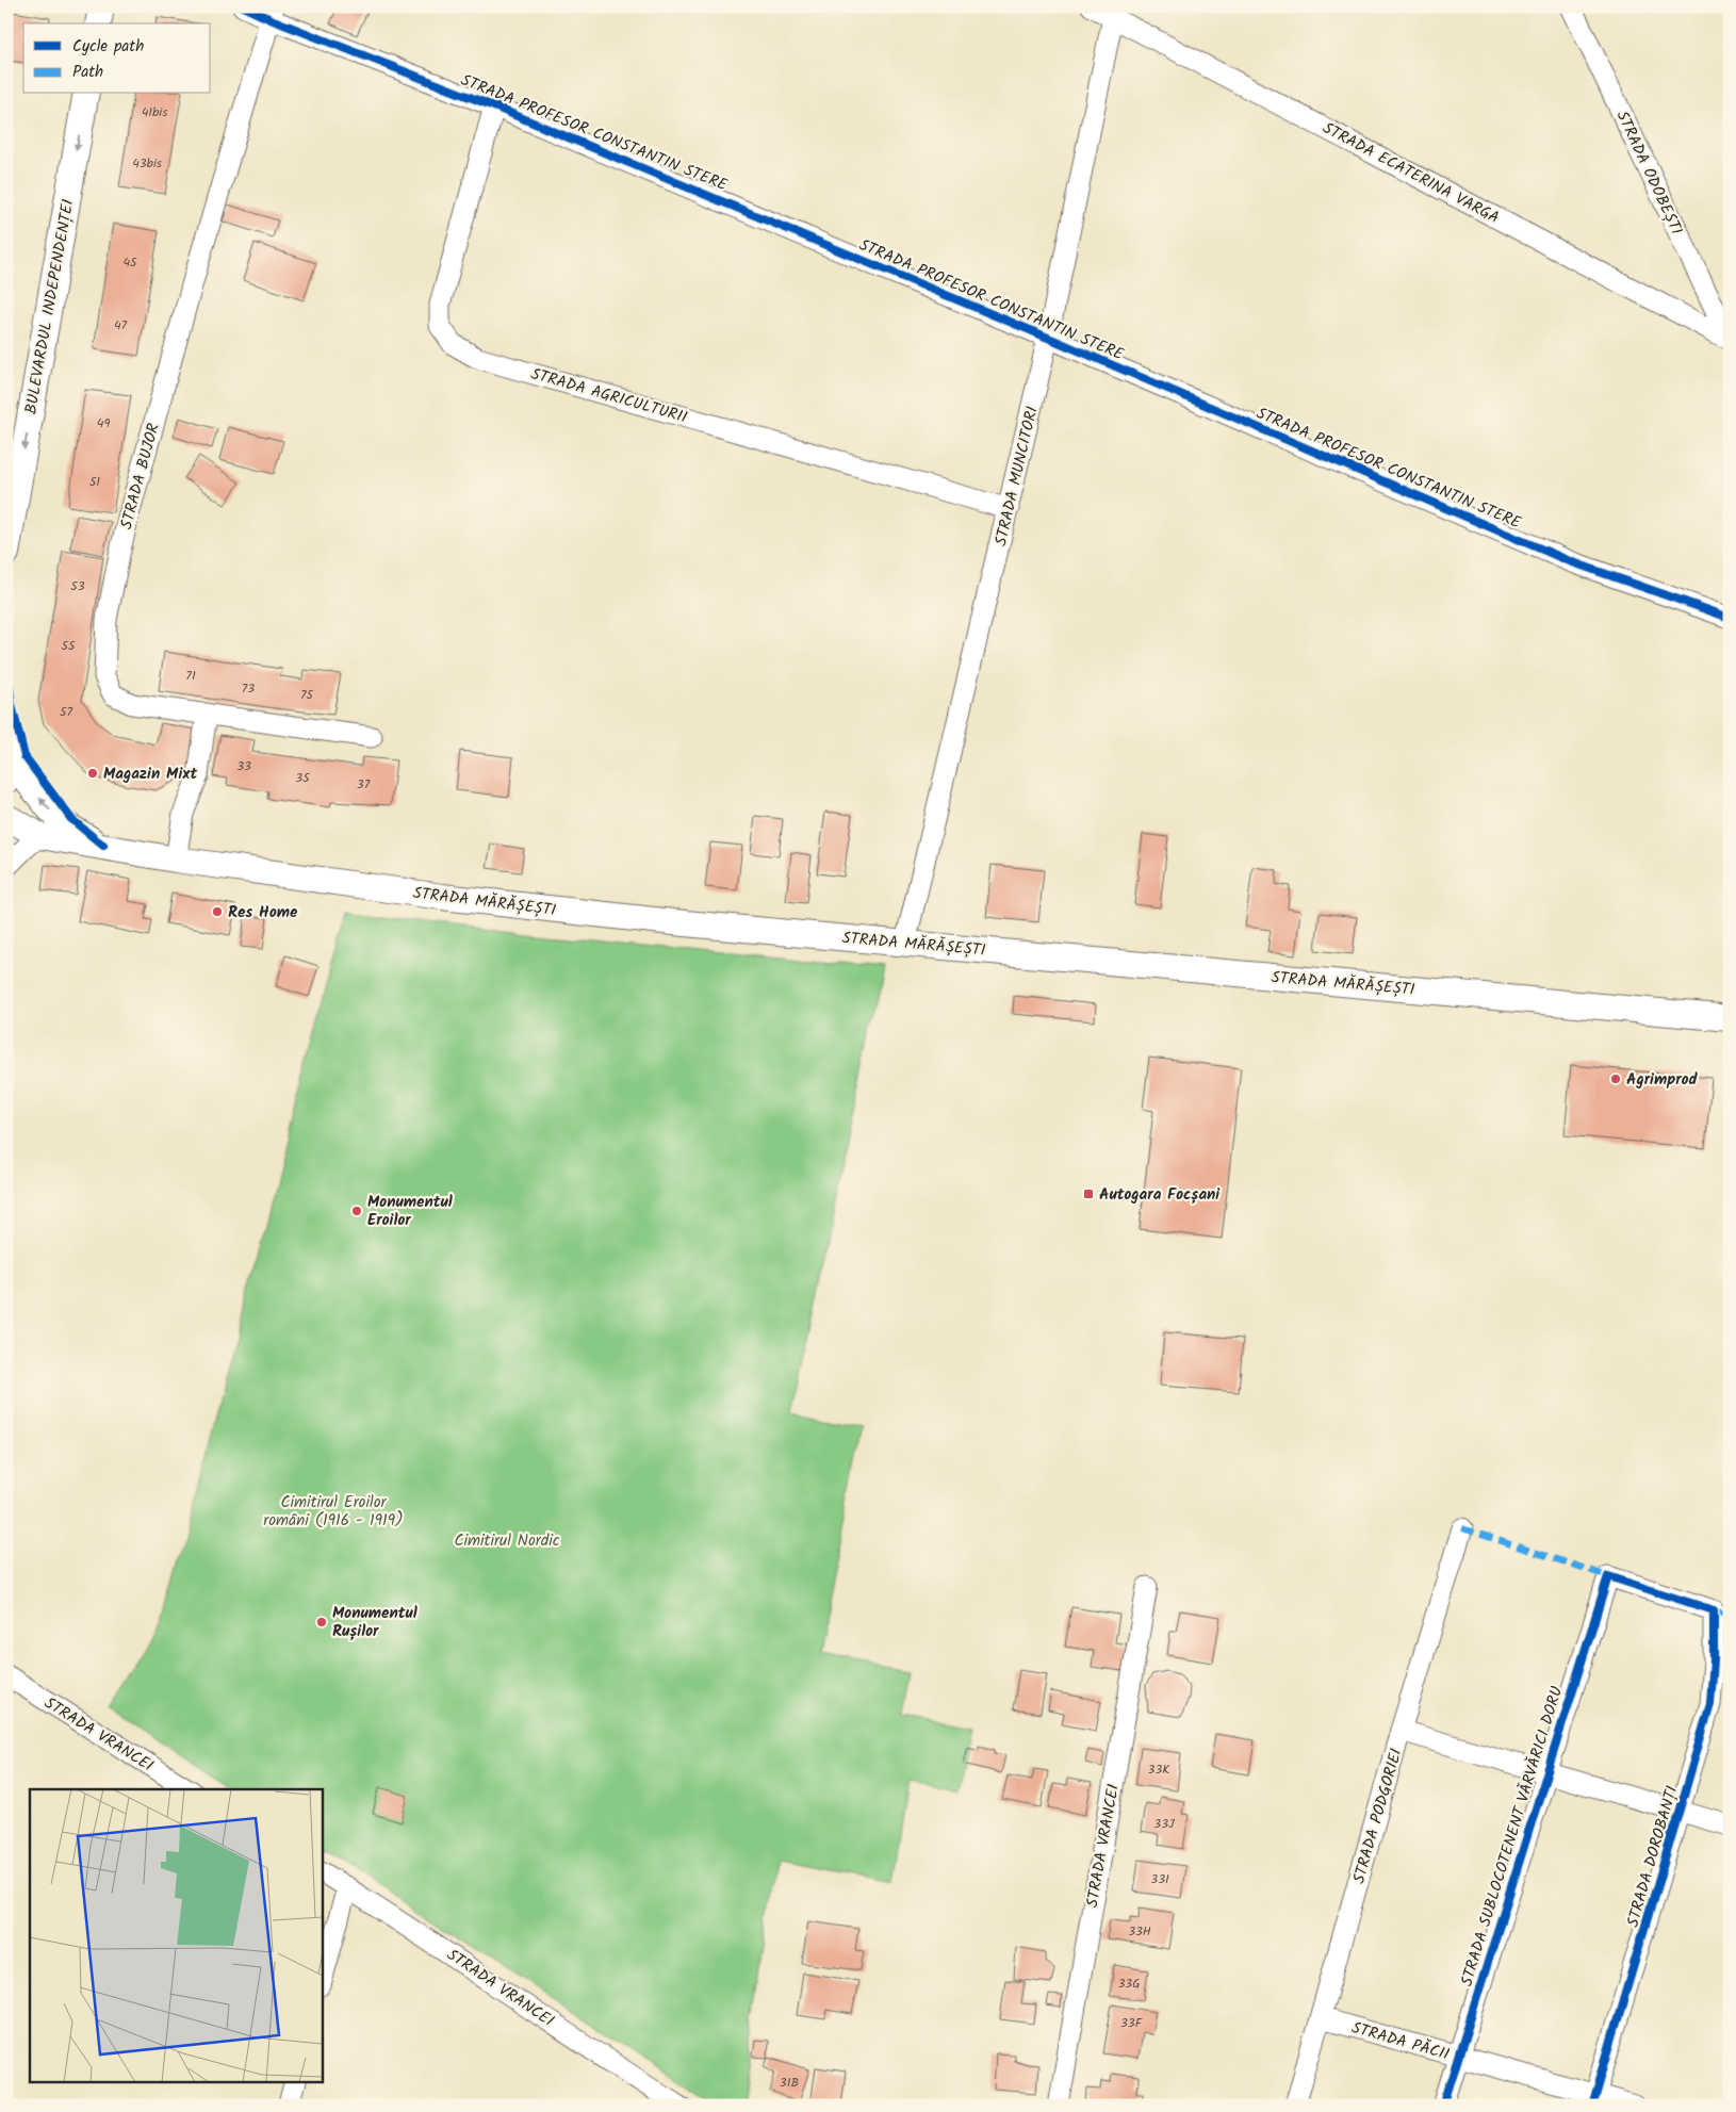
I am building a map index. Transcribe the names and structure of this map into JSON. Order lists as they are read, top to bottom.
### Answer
{
  "streets": {
    "main road": ["BULEVARDUL INDEPENDENȚEI", "STRADA MĂRĂȘEȘTI"],
    "street": [
      "STRADA PROFESOR CONSTANTIN STERE",
      "STRADA ECATERINA VARGA",
      "STRADA ODOBEȘTI",
      "STRADA AGRICULTURII",
      "STRADA BUJOR",
      "STRADA MUNCITORI",
      "STRADA VRANCEI",
      "STRADA PODGORIEI",
      "STRADA SUBLOCOTENENT VĂRVĂRICI DORU",
      "STRADA DOROBANȚI",
      "STRADA PĂCII"
    ]
  },
  "crossings": [
    ["STRADA PROFESOR CONSTANTIN STERE", "STRADA AGRICULTURII"],
    ["STRADA PROFESOR CONSTANTIN STERE", "STRADA BUJOR"],
    ["STRADA PROFESOR CONSTANTIN STERE", "STRADA MUNCITORI"],
    ["STRADA ECATERINA VARGA", "STRADA ODOBEȘTI"],
    ["STRADA ECATERINA VARGA", "STRADA MUNCITORI"],
    ["STRADA AGRICULTURII", "STRADA MUNCITORI"],
    ["STRADA MUNCITORI", "STRADA MĂRĂȘEȘTI"],
    ["STRADA PODGORIEI", "STRADA PĂCII"],
    ["STRADA SUBLOCOTENENT VĂRVĂRICI DORU", "STRADA DOROBANȚI"],
    ["STRADA SUBLOCOTENENT VĂRVĂRICI DORU", "STRADA PĂCII"],
    ["STRADA DOROBANȚI", "STRADA PĂCII"]
  ],
  "one_way": ["BULEVARDUL INDEPENDENȚEI"],
  "parks": ["Cimitirul Eroilor români (1916 - 1919)", "Cimitirul Nordic"],
  "places": {
    "other": [
      "Magazin Mixt",
      "Res Home",
      "Agrimprod",
      "Monumentul Eroilor",
      "Monumentul Rușilor"
    ],
    "transit": ["Autogara Focșani"]
  },
  "house_numbers": [
    "41bis",
    "43bis",
    "45",
    "47",
    "49",
    "51",
    "53",
    "55",
    "71",
    "73",
    "75",
    "57",
    "33",
    "35",
    "37",
    "33K",
    "33J",
    "33I",
    "33H",
    "33G",
    "33F",
    "31B"
  ],
  "legend": ["Cycle path", "Path"]
}
